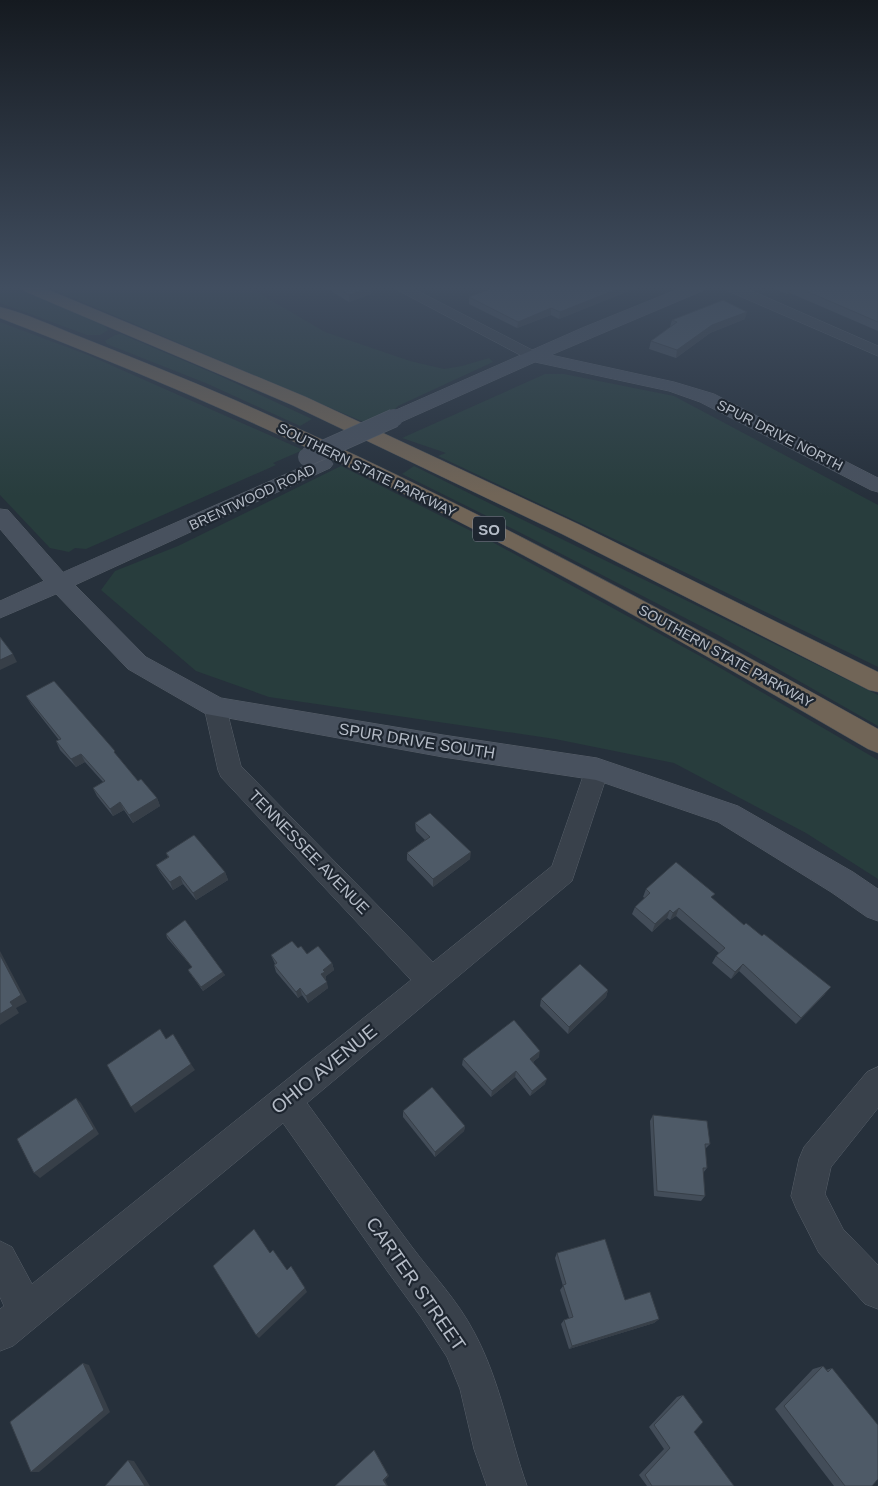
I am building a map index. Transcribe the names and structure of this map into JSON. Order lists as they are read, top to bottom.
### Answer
{
  "streets": {
    "highway": ["SOUTHERN STATE PARKWAY", "SO"],
    "street": [
      "SPUR DRIVE NORTH",
      "BRENTWOOD ROAD",
      "SPUR DRIVE SOUTH",
      "TENNESSEE AVENUE",
      "OHIO AVENUE",
      "CARTER STREET"
    ]
  },
  "crossings": [
    ["SPUR DRIVE NORTH", "BRENTWOOD ROAD"],
    ["BRENTWOOD ROAD", "SPUR DRIVE SOUTH"],
    ["SPUR DRIVE SOUTH", "TENNESSEE AVENUE"],
    ["SPUR DRIVE SOUTH", "OHIO AVENUE"],
    ["TENNESSEE AVENUE", "OHIO AVENUE"],
    ["OHIO AVENUE", "CARTER STREET"]
  ]
}
